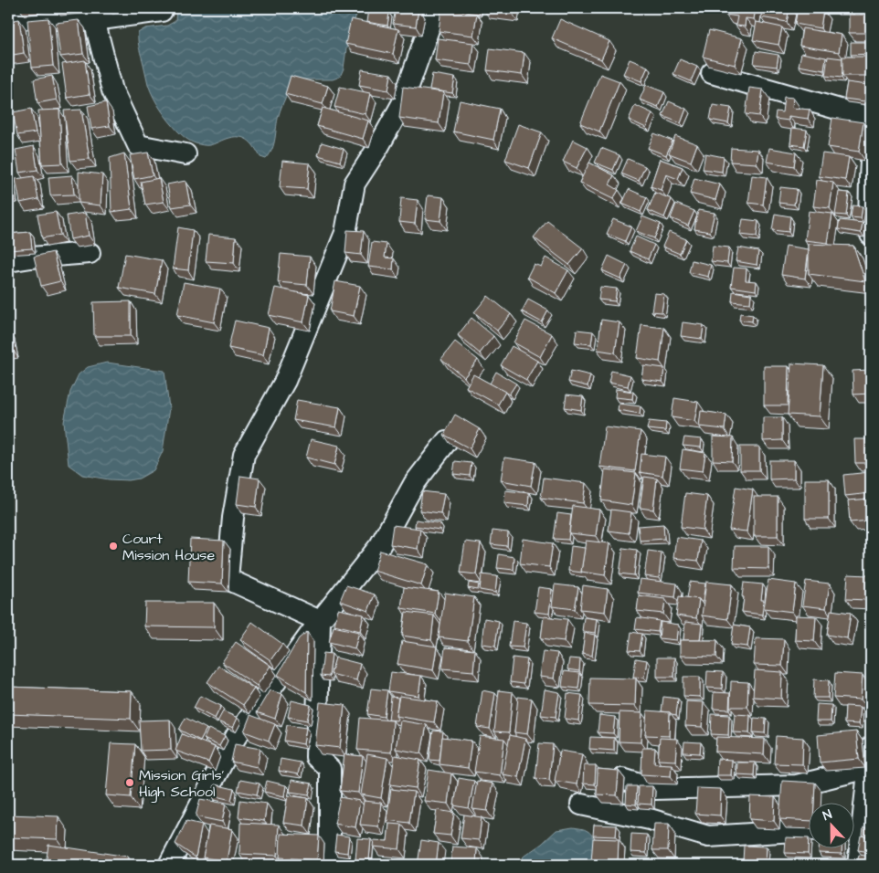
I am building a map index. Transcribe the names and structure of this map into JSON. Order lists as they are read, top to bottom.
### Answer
{
  "places": ["Court Mission House", "Mission Girls' High School"],
  "north": "top"
}
